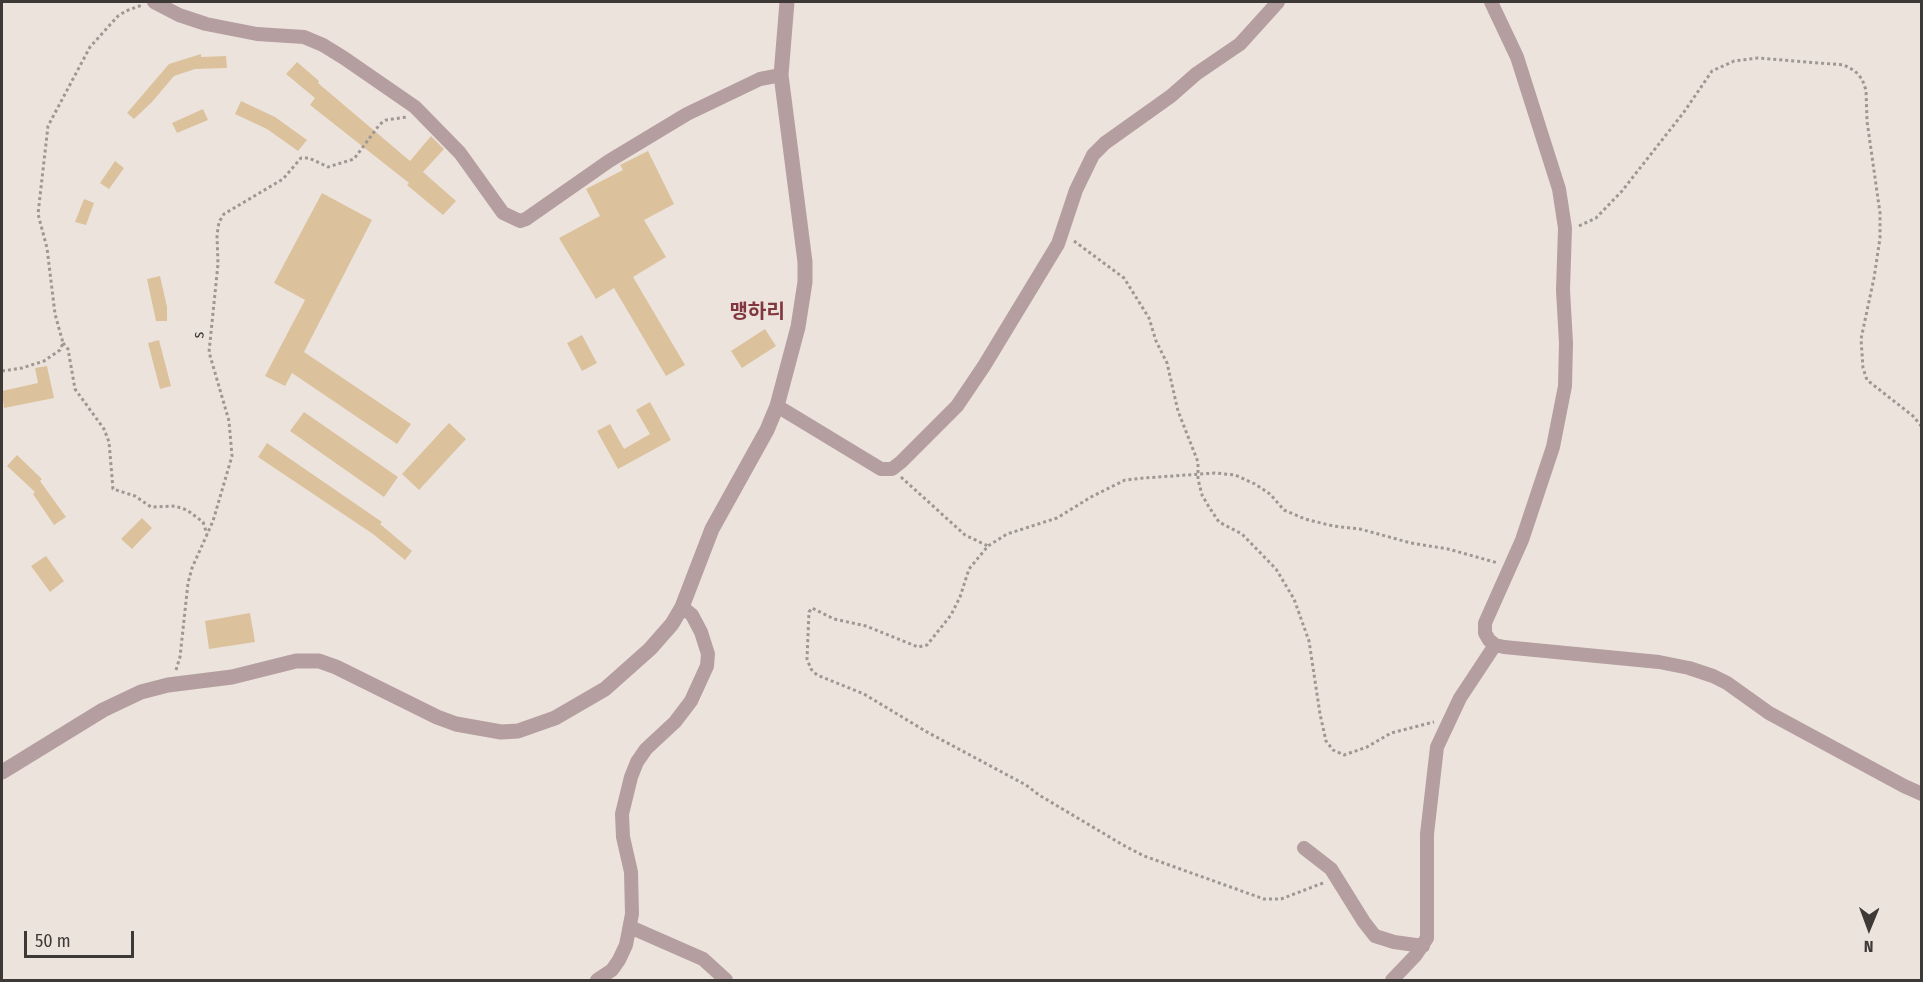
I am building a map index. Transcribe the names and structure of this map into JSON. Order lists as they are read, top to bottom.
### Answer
{
  "streets": {
    "path": ["s"]
  },
  "districts": ["맹하리"],
  "scale_bar": "50 m",
  "north": "bottom"
}
